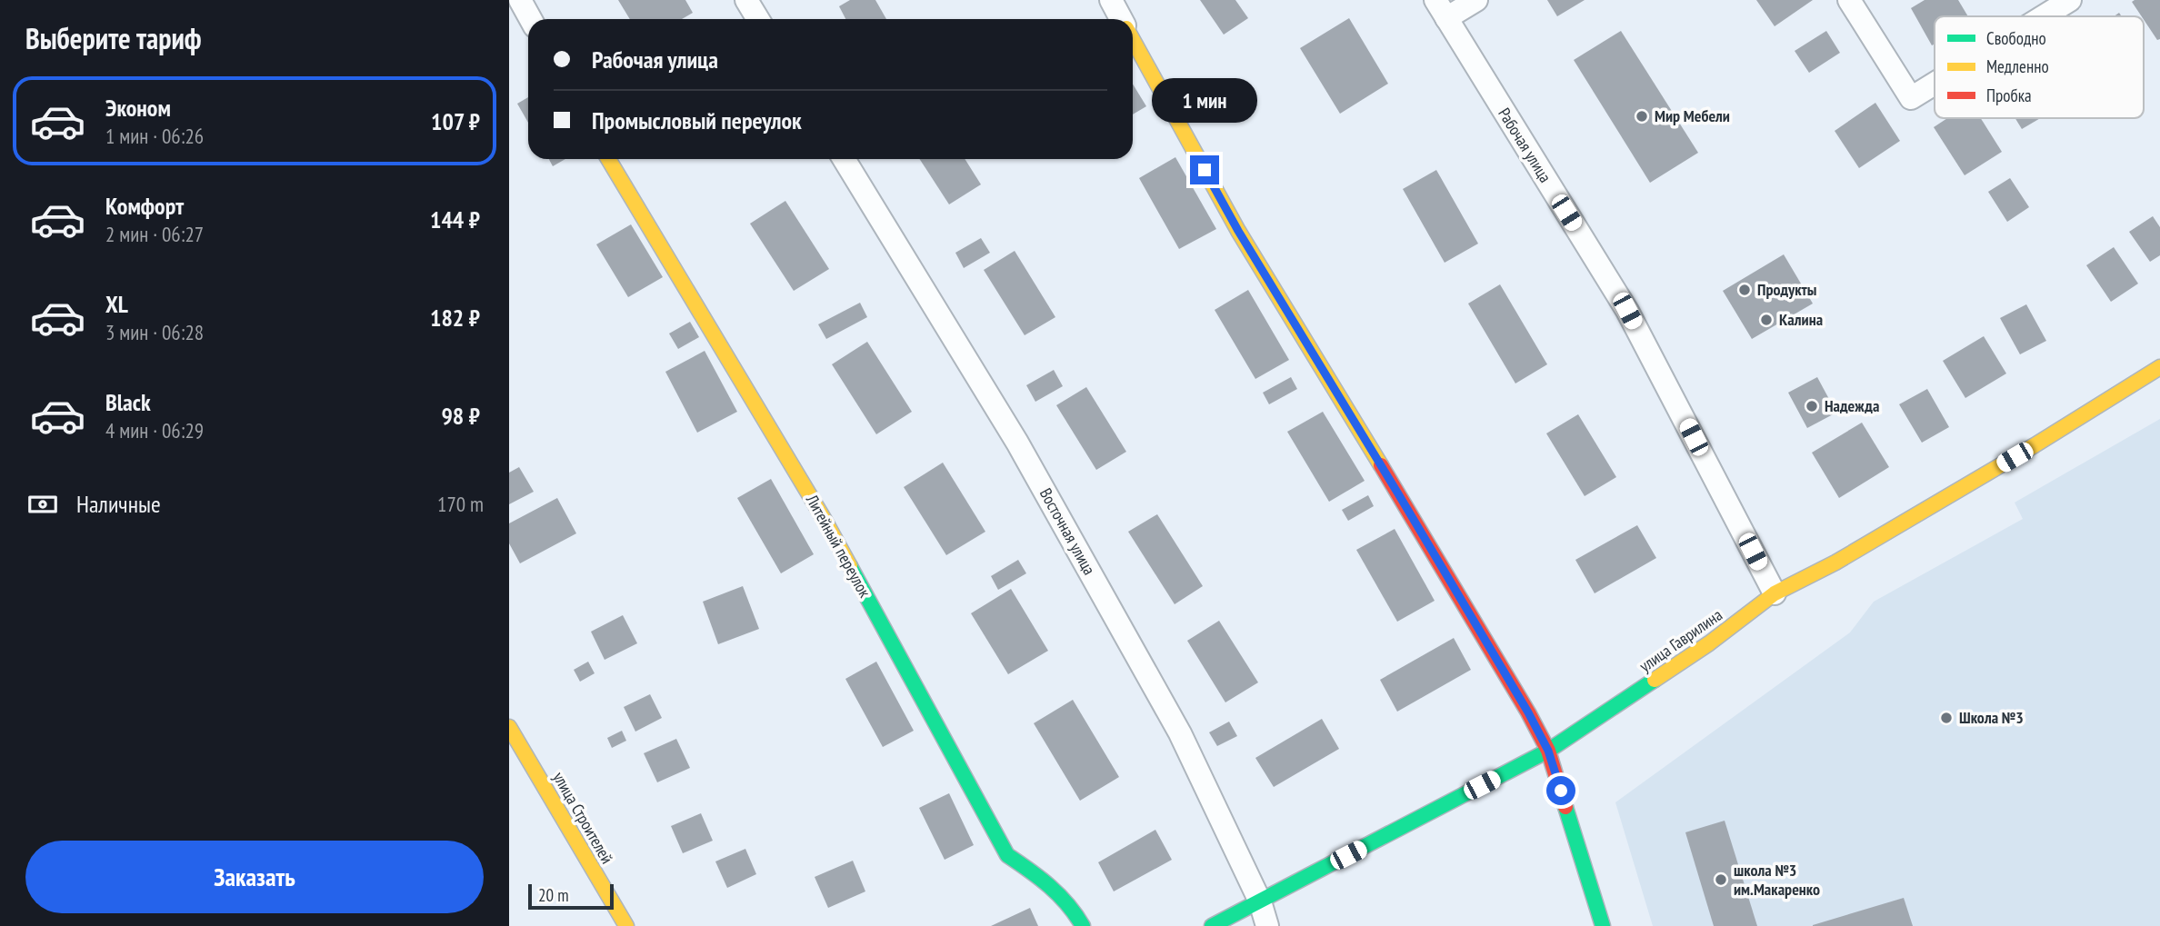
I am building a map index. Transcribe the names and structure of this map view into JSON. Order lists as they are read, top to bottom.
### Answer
{
  "streets": {
    "street": [
      "Рабочая улица",
      "Восточная улица",
      "Литейный переулок",
      "улица Гаврилина",
      "улица Строителей"
    ]
  },
  "crossings": [
    ["Рабочая улица", "улица Гаврилина"],
    ["Восточная улица", "улица Гаврилина"]
  ],
  "places": [
    "Мир Мебели",
    "Продукты",
    "Калина",
    "Надежда",
    "Школа №3",
    "школа №3 им.Макаренко"
  ],
  "legend": ["Свободно", "Медленно", "Пробка"],
  "scale_bar": "20 m",
  "page": {
    "heading": "Выберите тариф",
    "banner": ["Рабочая улица", "Промысловый переулок"],
    "list": [
      {
        "name": "Эконом",
        "note": "1 мин · 06:26",
        "value": "107 ₽"
      },
      {
        "name": "Комфорт",
        "note": "2 мин · 06:27",
        "value": "144 ₽"
      },
      {
        "name": "XL",
        "note": "3 мин · 06:28",
        "value": "182 ₽"
      },
      {
        "name": "Black",
        "note": "4 мин · 06:29",
        "value": "98 ₽"
      }
    ],
    "bubble": "1 мин",
    "pay": ["Наличные", "170 m"],
    "buttons": "Заказать",
    "scale": "20 m"
  }
}
